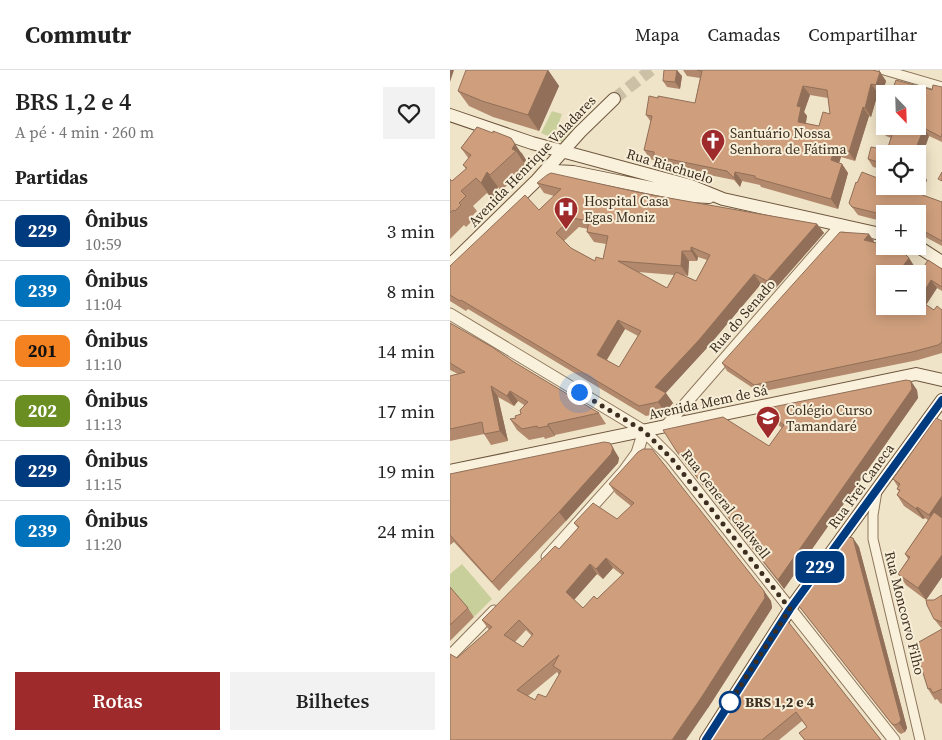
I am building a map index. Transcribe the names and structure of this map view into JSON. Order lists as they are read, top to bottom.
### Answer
{
  "streets": {
    "main road": [
      "Avenida Henrique Valadares",
      "Rua Riachuelo",
      "Avenida Mem de Sá",
      "Rua Frei Caneca"
    ],
    "street": ["Rua do Senado", "Rua General Caldwell", "Rua Moncorvo Filho"]
  },
  "crossings": [
    ["Avenida Henrique Valadares", "Rua Riachuelo"],
    ["Rua Riachuelo", "Rua do Senado"],
    ["Rua do Senado", "Avenida Mem de Sá"],
    ["Avenida Mem de Sá", "Rua General Caldwell"],
    ["Rua Frei Caneca", "Rua General Caldwell"],
    ["Rua Frei Caneca", "Rua Moncorvo Filho"]
  ],
  "places": {
    "church": ["Santuário Nossa Senhora de Fátima"],
    "hospital": ["Hospital Casa Egas Moniz"],
    "school or university": ["Colégio Curso Tamandaré"],
    "other": ["BRS 1,2 e 4"]
  },
  "lines": ["bus line 229"],
  "north": "bottom right",
  "page": {
    "header": "Commutr",
    "nav": ["Mapa", "Camadas", "Compartilhar"],
    "heading": [
      ["BRS 1,2 e 4", "A pé · 4 min · 260 m"],
      "Partidas"
    ],
    "on_map": "229",
    "map_buttons": ["+", "−"],
    "list": [
      {
        "mark": "229",
        "name": "Ônibus",
        "note": "10:59",
        "value": "3 min"
      },
      {
        "mark": "239",
        "name": "Ônibus",
        "note": "11:04",
        "value": "8 min"
      },
      {
        "mark": "201",
        "name": "Ônibus",
        "note": "11:10",
        "value": "14 min"
      },
      {
        "mark": "202",
        "name": "Ônibus",
        "note": "11:13",
        "value": "17 min"
      },
      {
        "mark": "229",
        "name": "Ônibus",
        "note": "11:15",
        "value": "19 min"
      },
      {
        "mark": "239",
        "name": "Ônibus",
        "note": "11:20",
        "value": "24 min"
      }
    ],
    "buttons": ["Rotas", "Bilhetes"]
  }
}
